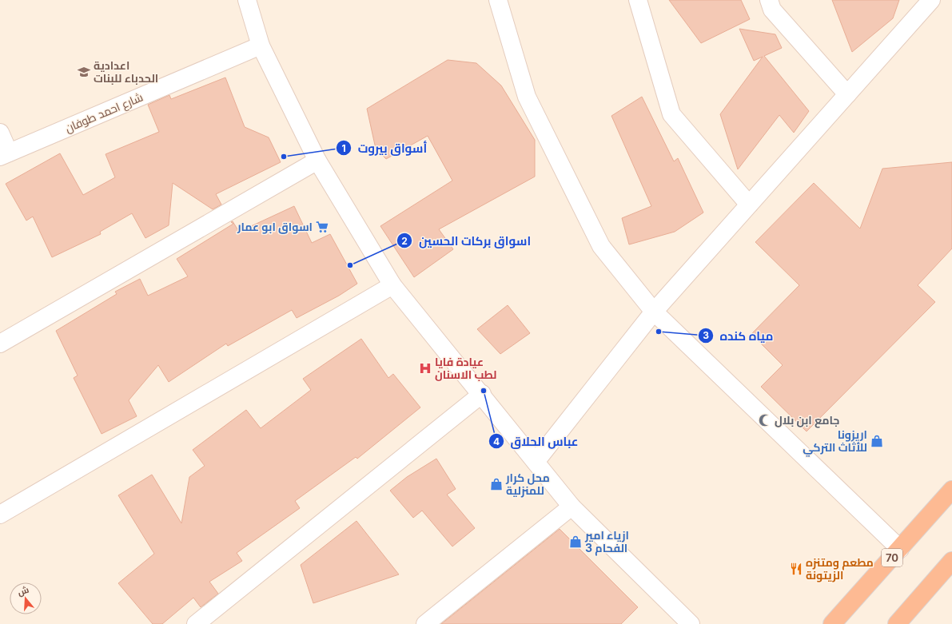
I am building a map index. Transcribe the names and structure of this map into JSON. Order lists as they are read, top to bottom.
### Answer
{
  "streets": {
    "highway": ["70"],
    "street": ["شارع احمد طوفان"]
  },
  "places": {
    "school or university": ["اعدادية الحدباء للبنات"],
    "other": [
      "أسواق بيروت",
      "اسواق بركات الحسين",
      "مياه كنده",
      "عباس الحلاق"
    ],
    "supermarket": ["اسواق ابو عمار"],
    "hospital": ["عيادة فايا لطب الاسنان"],
    "mosque": ["جامع ابن بلال"],
    "shop": ["اريزونا للأثاث التركي", "محل كرار للمنزلية", "ازياء امير الفحام 3"],
    "restaurant": ["مطعم ومتنزه الزيتونة"]
  },
  "north": "top"
}
